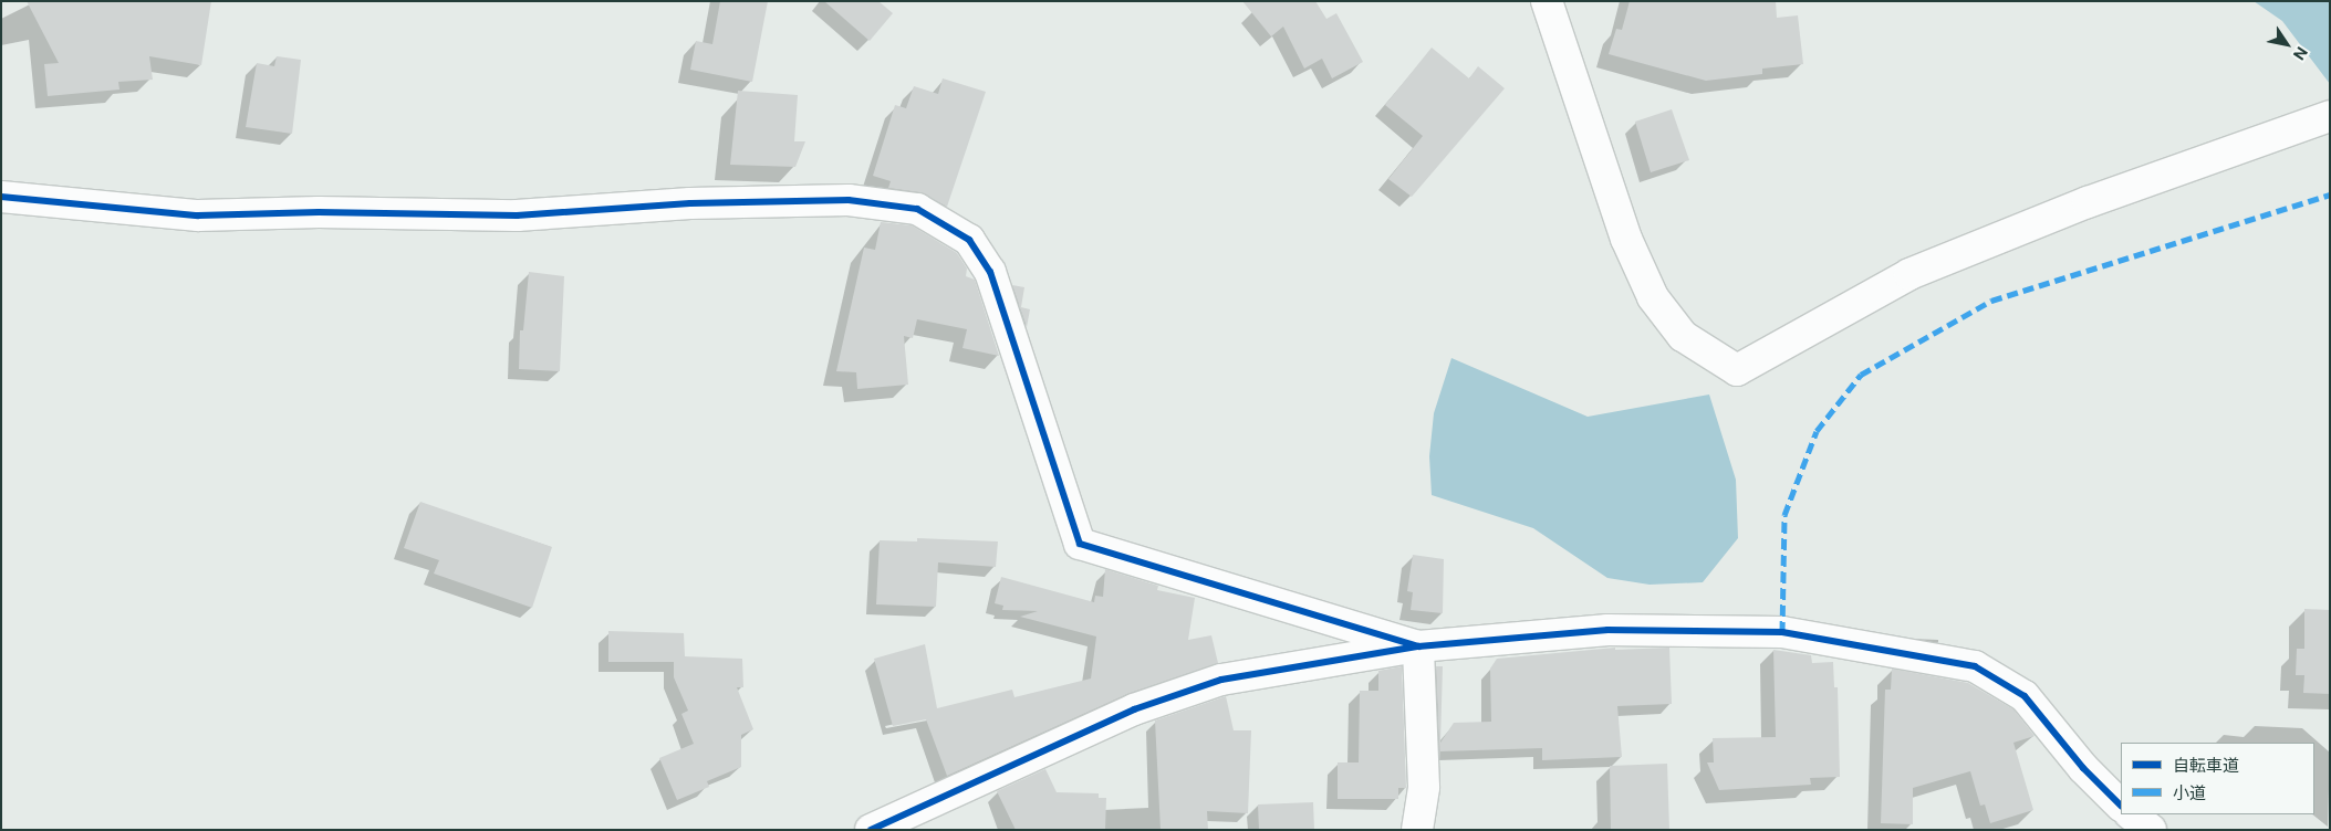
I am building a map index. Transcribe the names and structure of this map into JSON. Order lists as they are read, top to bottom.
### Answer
{
  "legend": ["自転車道", "小道"],
  "north": "bottom right"
}
